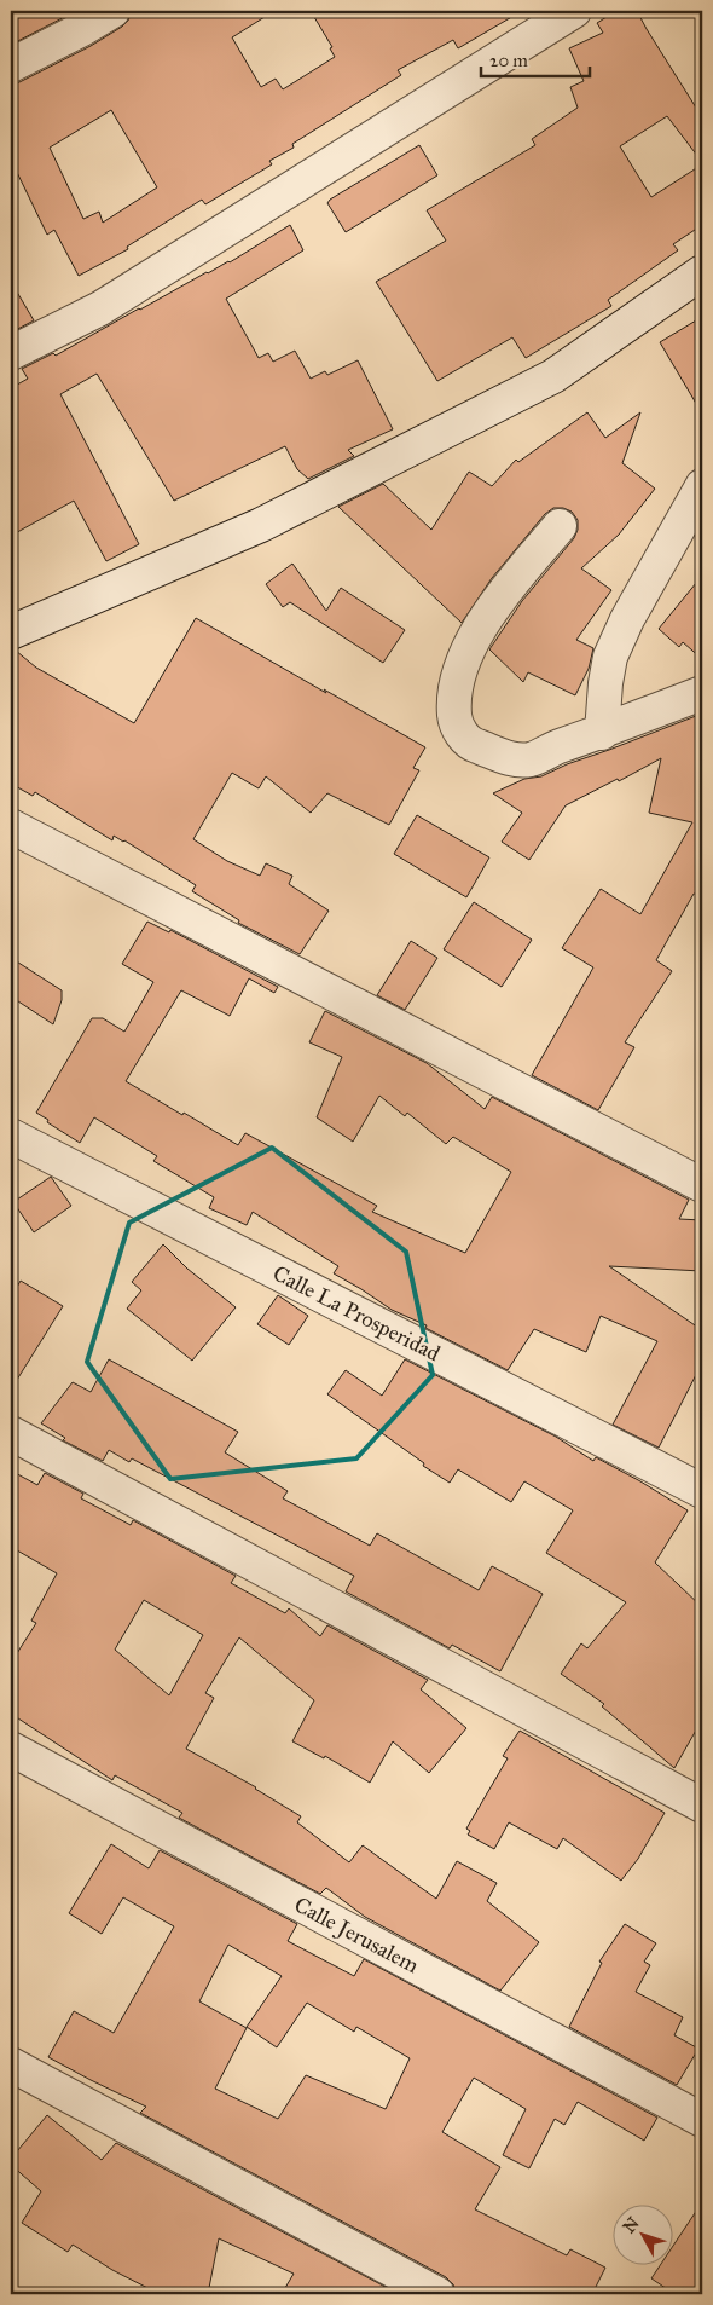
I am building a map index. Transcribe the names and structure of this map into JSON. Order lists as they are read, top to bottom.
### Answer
{
  "streets": {
    "street": ["Calle La Prosperidad", "Calle Jerusalem"]
  },
  "scale_bar": "20 m",
  "north": "top left"
}
